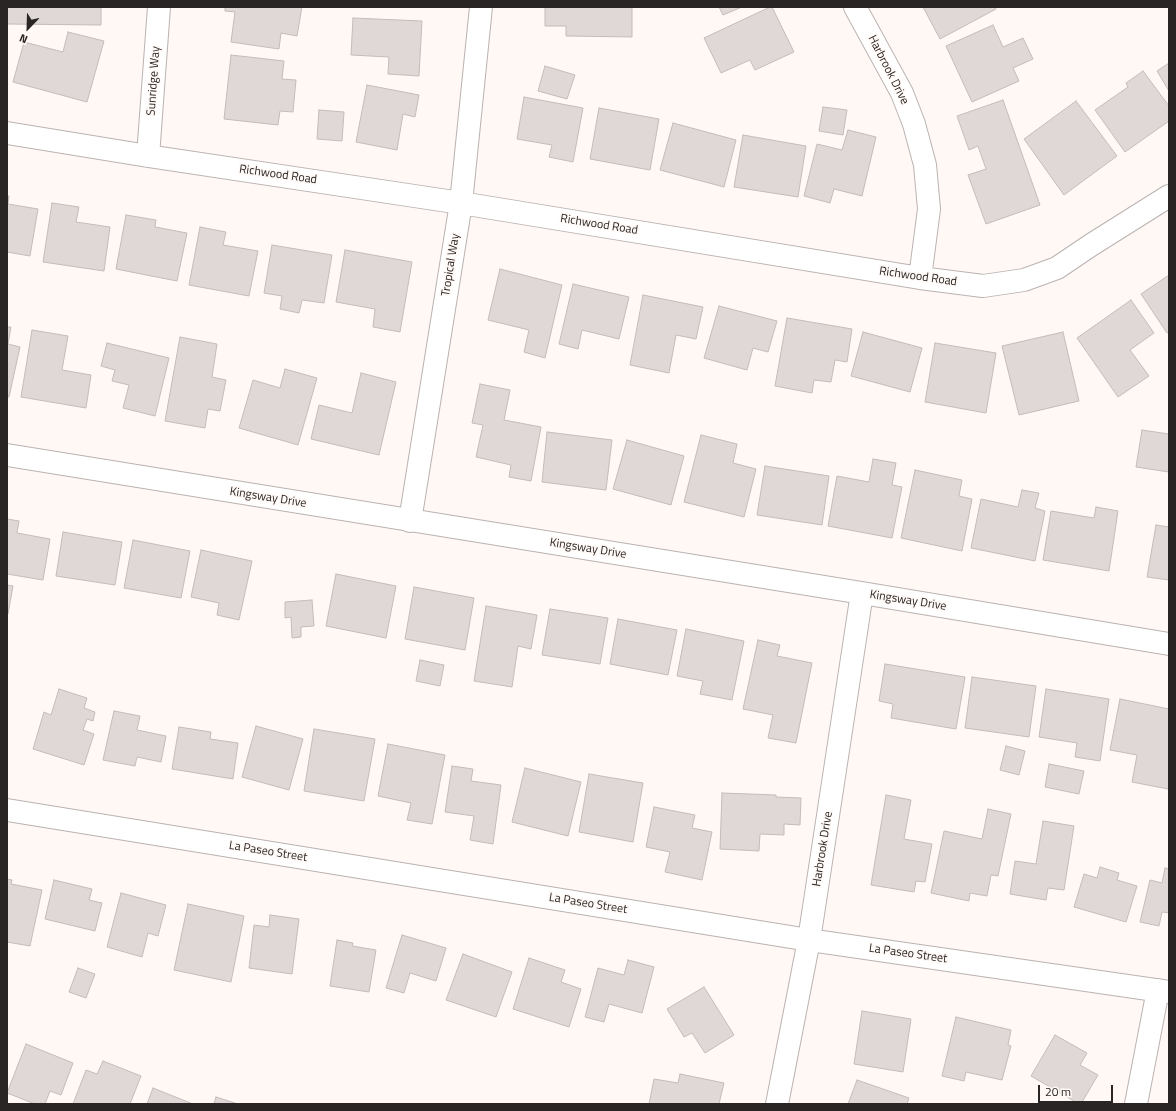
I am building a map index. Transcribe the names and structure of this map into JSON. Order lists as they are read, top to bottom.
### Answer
{
  "streets": {
    "street": [
      "Harbrook Drive",
      "Sunridge Way",
      "Richwood Road",
      "Tropical Way",
      "Kingsway Drive",
      "La Paseo Street"
    ]
  },
  "crossings": [
    ["Harbrook Drive", "Richwood Road"],
    ["Harbrook Drive", "Kingsway Drive"],
    ["Harbrook Drive", "La Paseo Street"],
    ["Sunridge Way", "Richwood Road"],
    ["Richwood Road", "Tropical Way"],
    ["Tropical Way", "Kingsway Drive"]
  ],
  "scale_bar": "20 m",
  "north": "bottom left"
}
